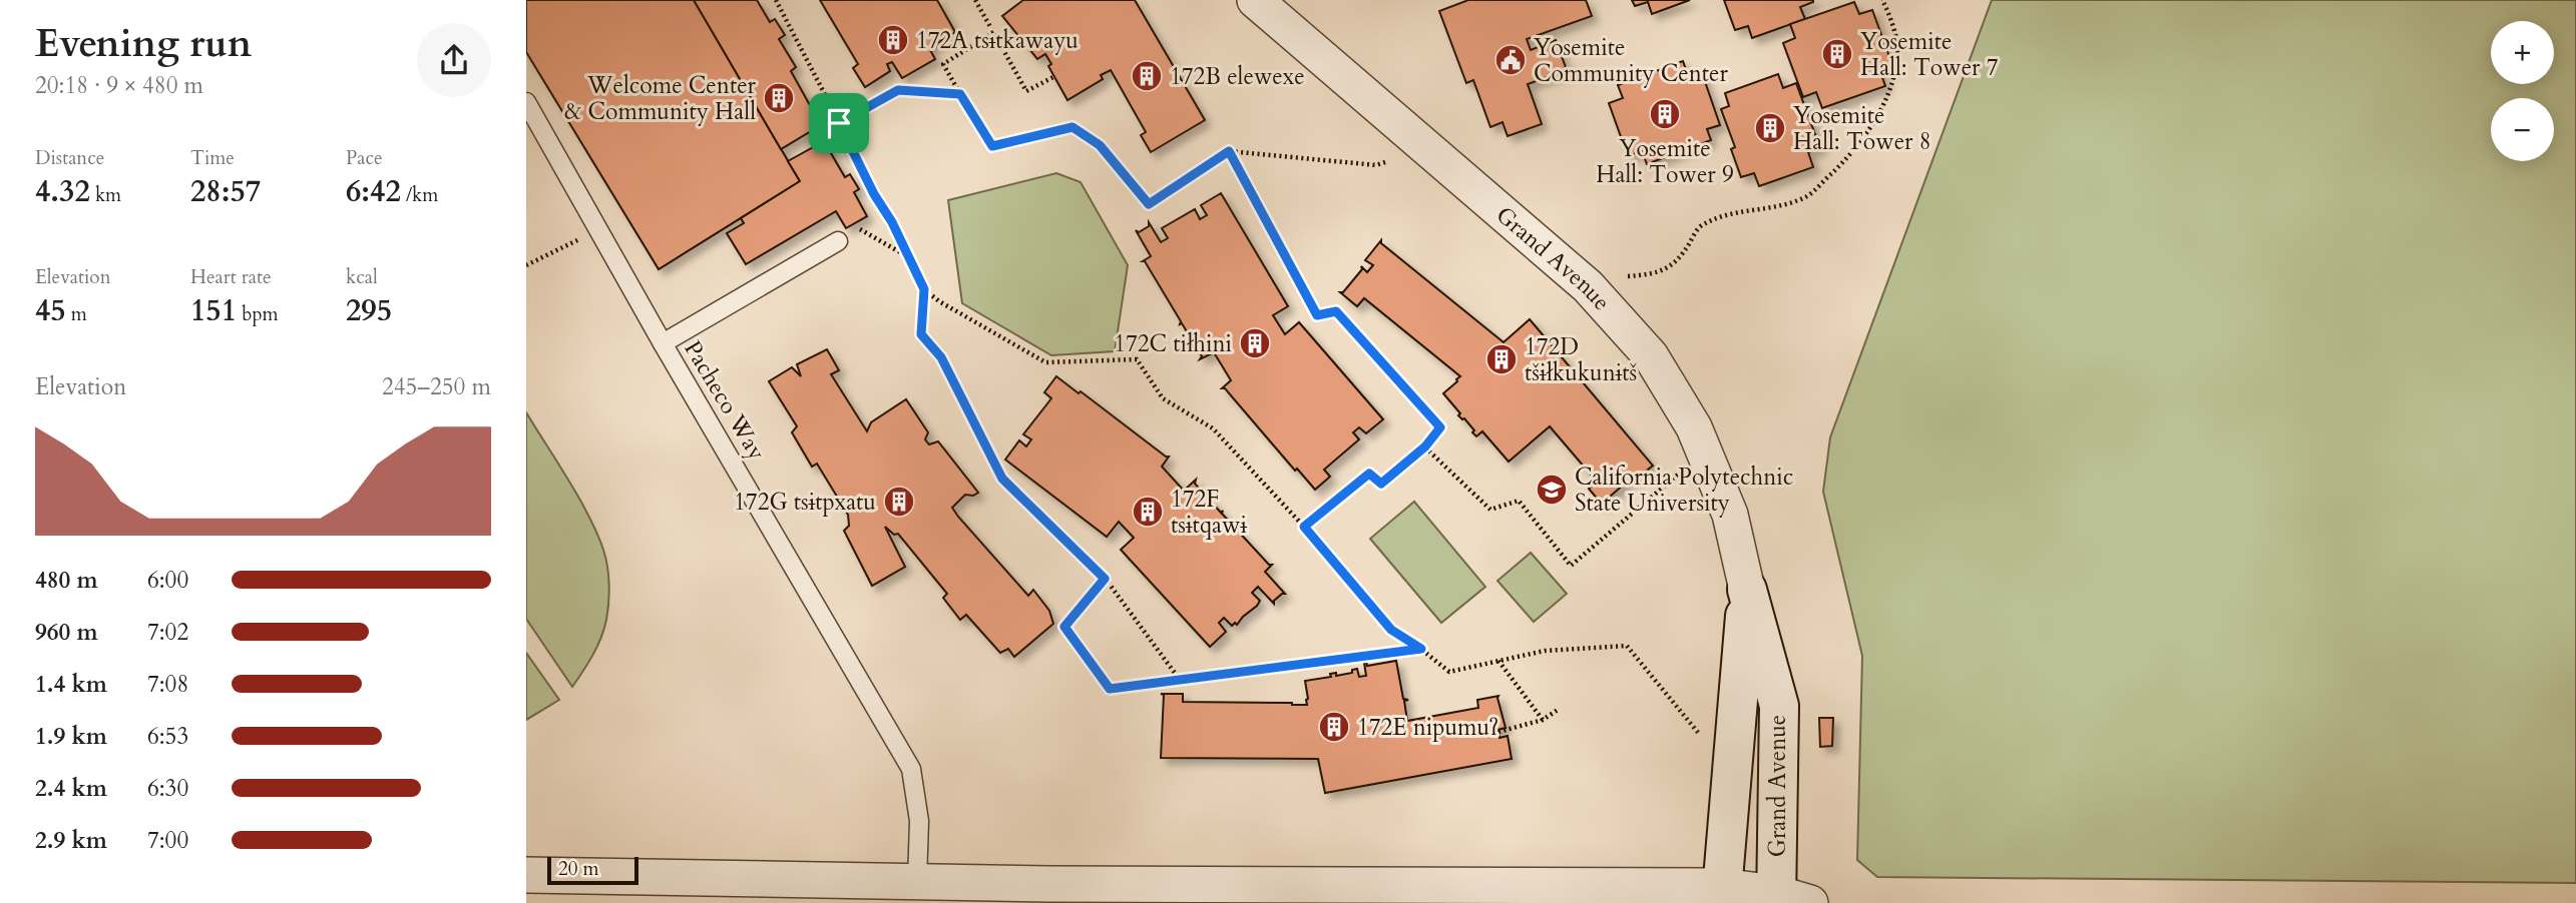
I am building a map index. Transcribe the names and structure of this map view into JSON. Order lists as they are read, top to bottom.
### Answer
{
  "streets": {
    "street": ["Grand Avenue"],
    "lane": ["Pacheco Way"]
  },
  "places": {
    "building": [
      "172A tsɨtkawayu",
      "Yosemite Hall: Tower 7",
      "172B elewexe",
      "Welcome Center & Community Hall",
      "Yosemite Hall: Tower 9",
      "Yosemite Hall: Tower 8",
      "172C tiłhini",
      "172D tšɨłkukunɨtš",
      "172G tsɨtpxatu",
      "172F tsɨtqawɨ",
      "172E nipumuʔ"
    ],
    "public building": ["Yosemite Community Center"],
    "school or university": ["California Polytechnic State University"]
  },
  "scale_bar": "20 m",
  "page": {
    "heading": ["Evening run", "20:18 · 9 × 480 m"],
    "map_buttons": ["+", "−"],
    "stats": [
      ["Distance", "4.32 km"],
      ["Time", "28:57"],
      ["Pace", "6:42 /km"],
      ["Elevation", "45 m"],
      ["Heart rate", "151 bpm"],
      ["kcal", "295"]
    ],
    "chart": ["Elevation", "245–250 m"],
    "list": [
      {
        "name": "480 m",
        "note": "6:00"
      },
      {
        "name": "960 m",
        "note": "7:02"
      },
      {
        "name": "1.4 km",
        "note": "7:08"
      },
      {
        "name": "1.9 km",
        "note": "6:53"
      },
      {
        "name": "2.4 km",
        "note": "6:30"
      },
      {
        "name": "2.9 km",
        "note": "7:00"
      }
    ],
    "scale": "20 m"
  }
}
